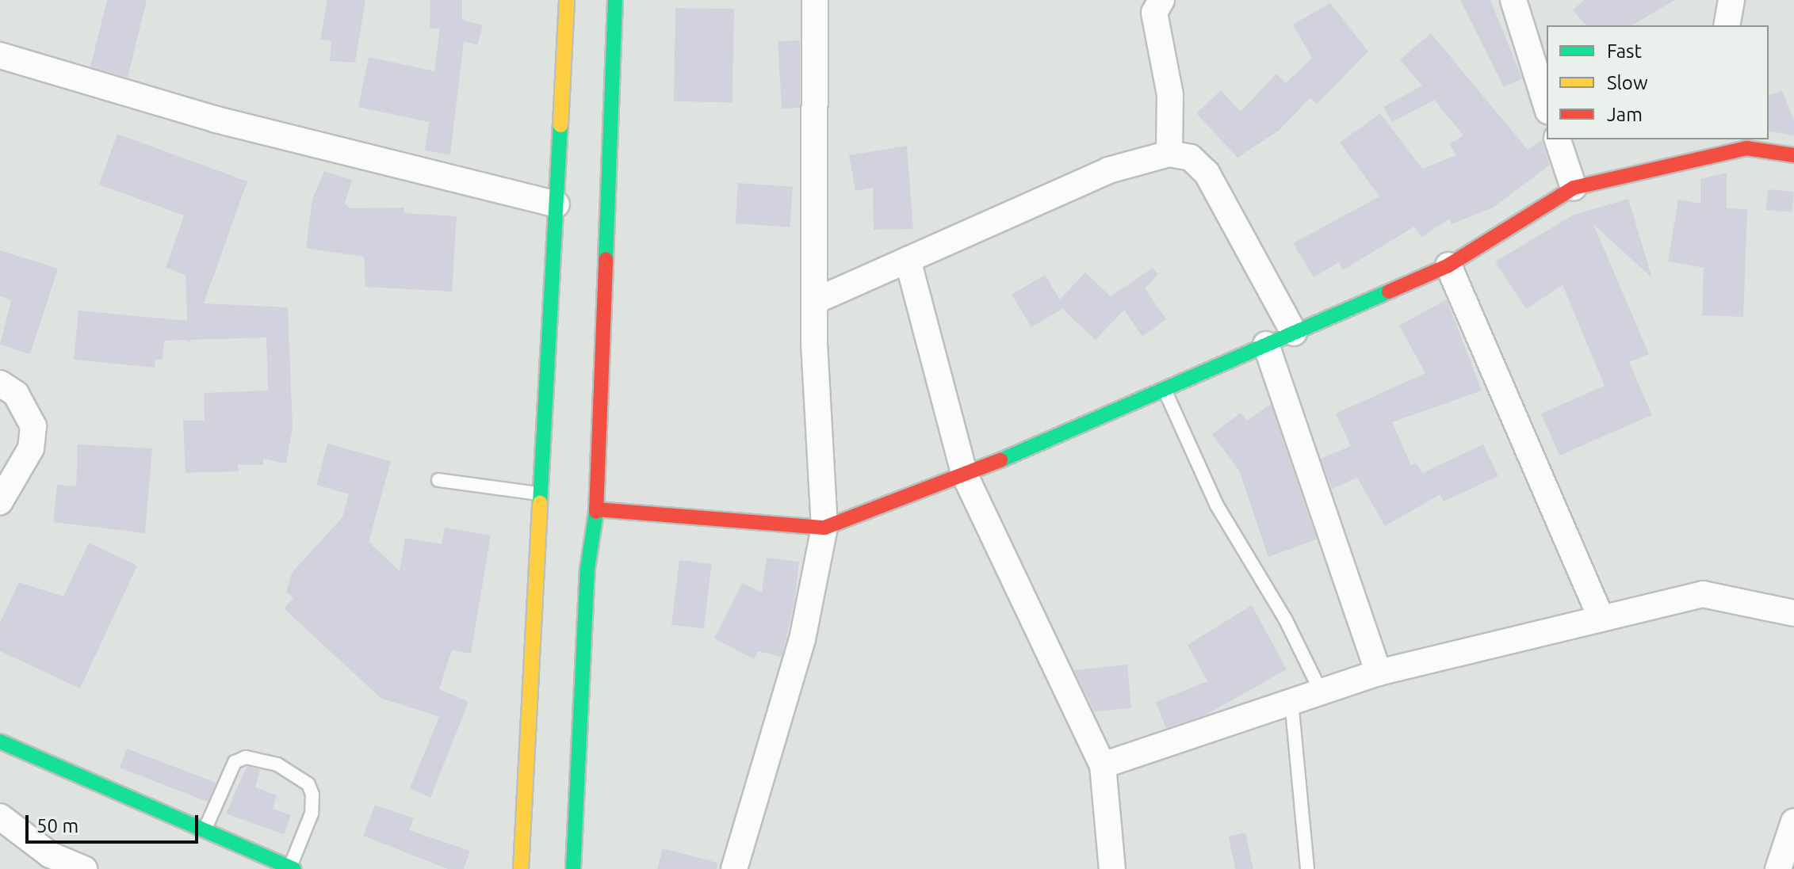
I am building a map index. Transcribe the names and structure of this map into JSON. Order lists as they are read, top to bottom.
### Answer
{
  "legend": ["Fast", "Slow", "Jam"],
  "scale_bar": "50 m"
}
